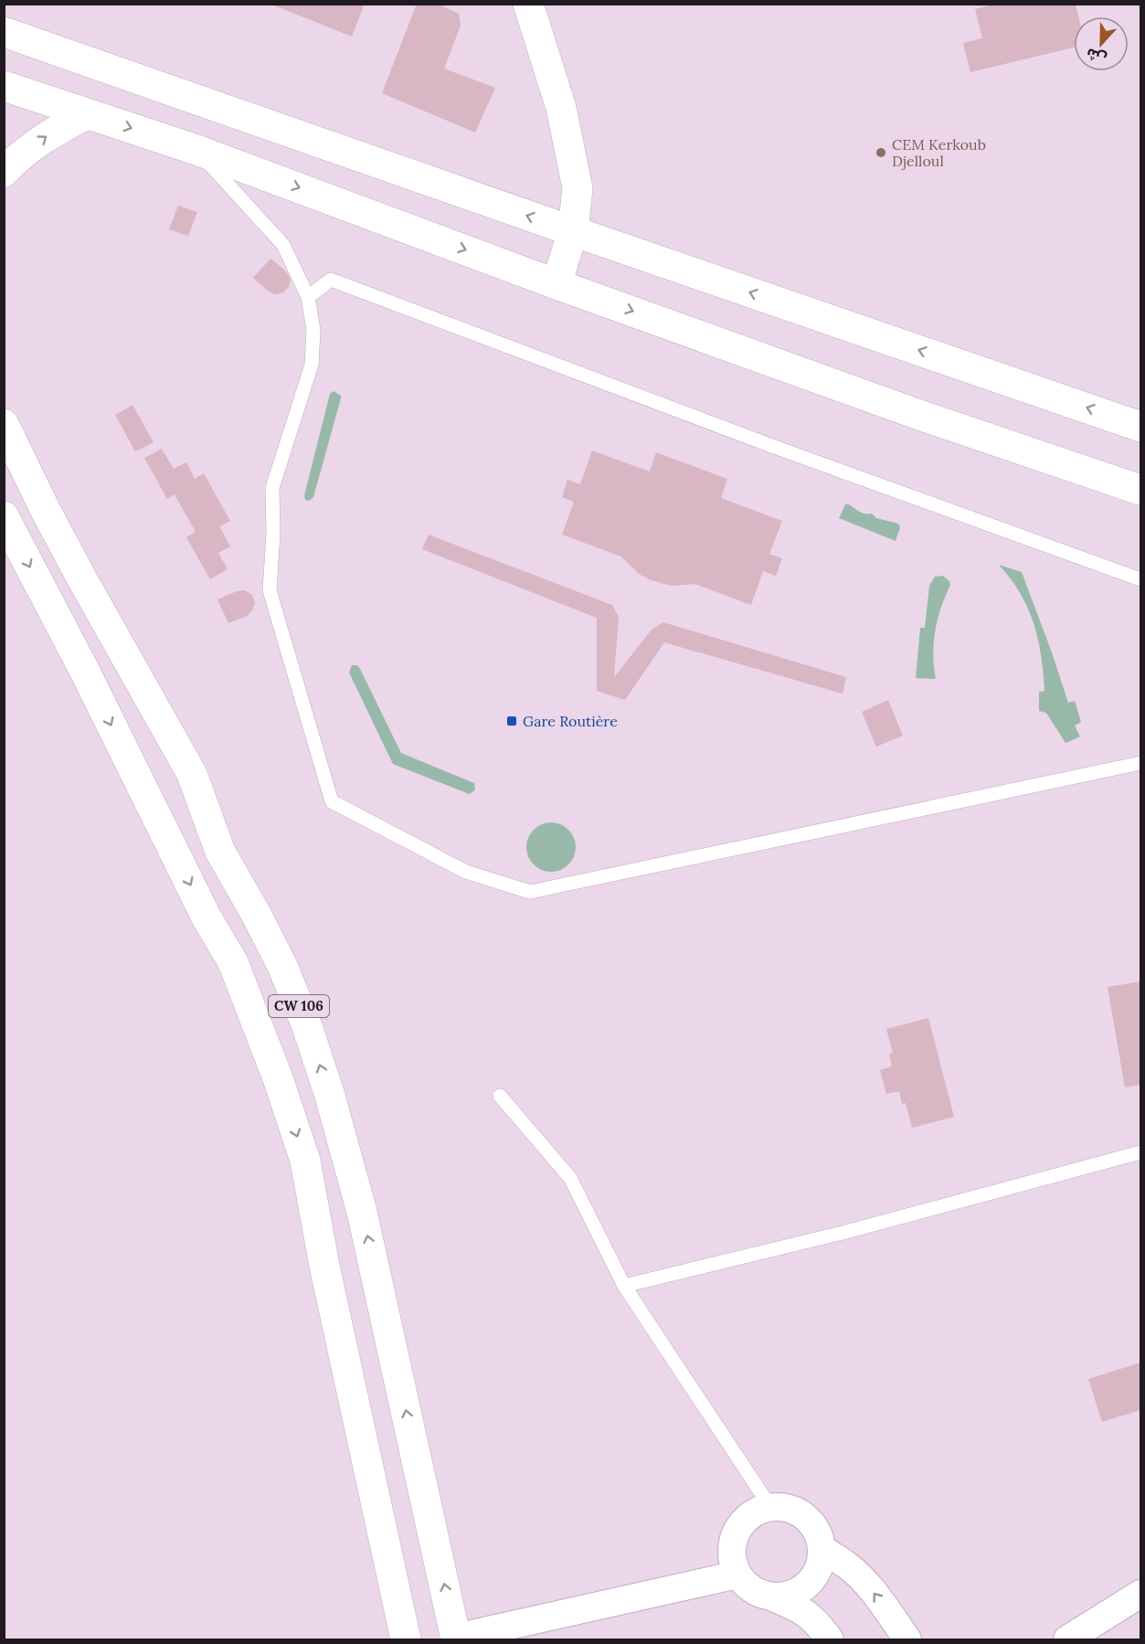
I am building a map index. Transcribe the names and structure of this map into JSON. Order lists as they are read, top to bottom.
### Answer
{
  "streets": {
    "main road": ["CW 106"]
  },
  "places": {
    "other": ["CEM Kerkoub Djelloul"],
    "transit": ["Gare Routière"]
  },
  "north": "bottom"
}
